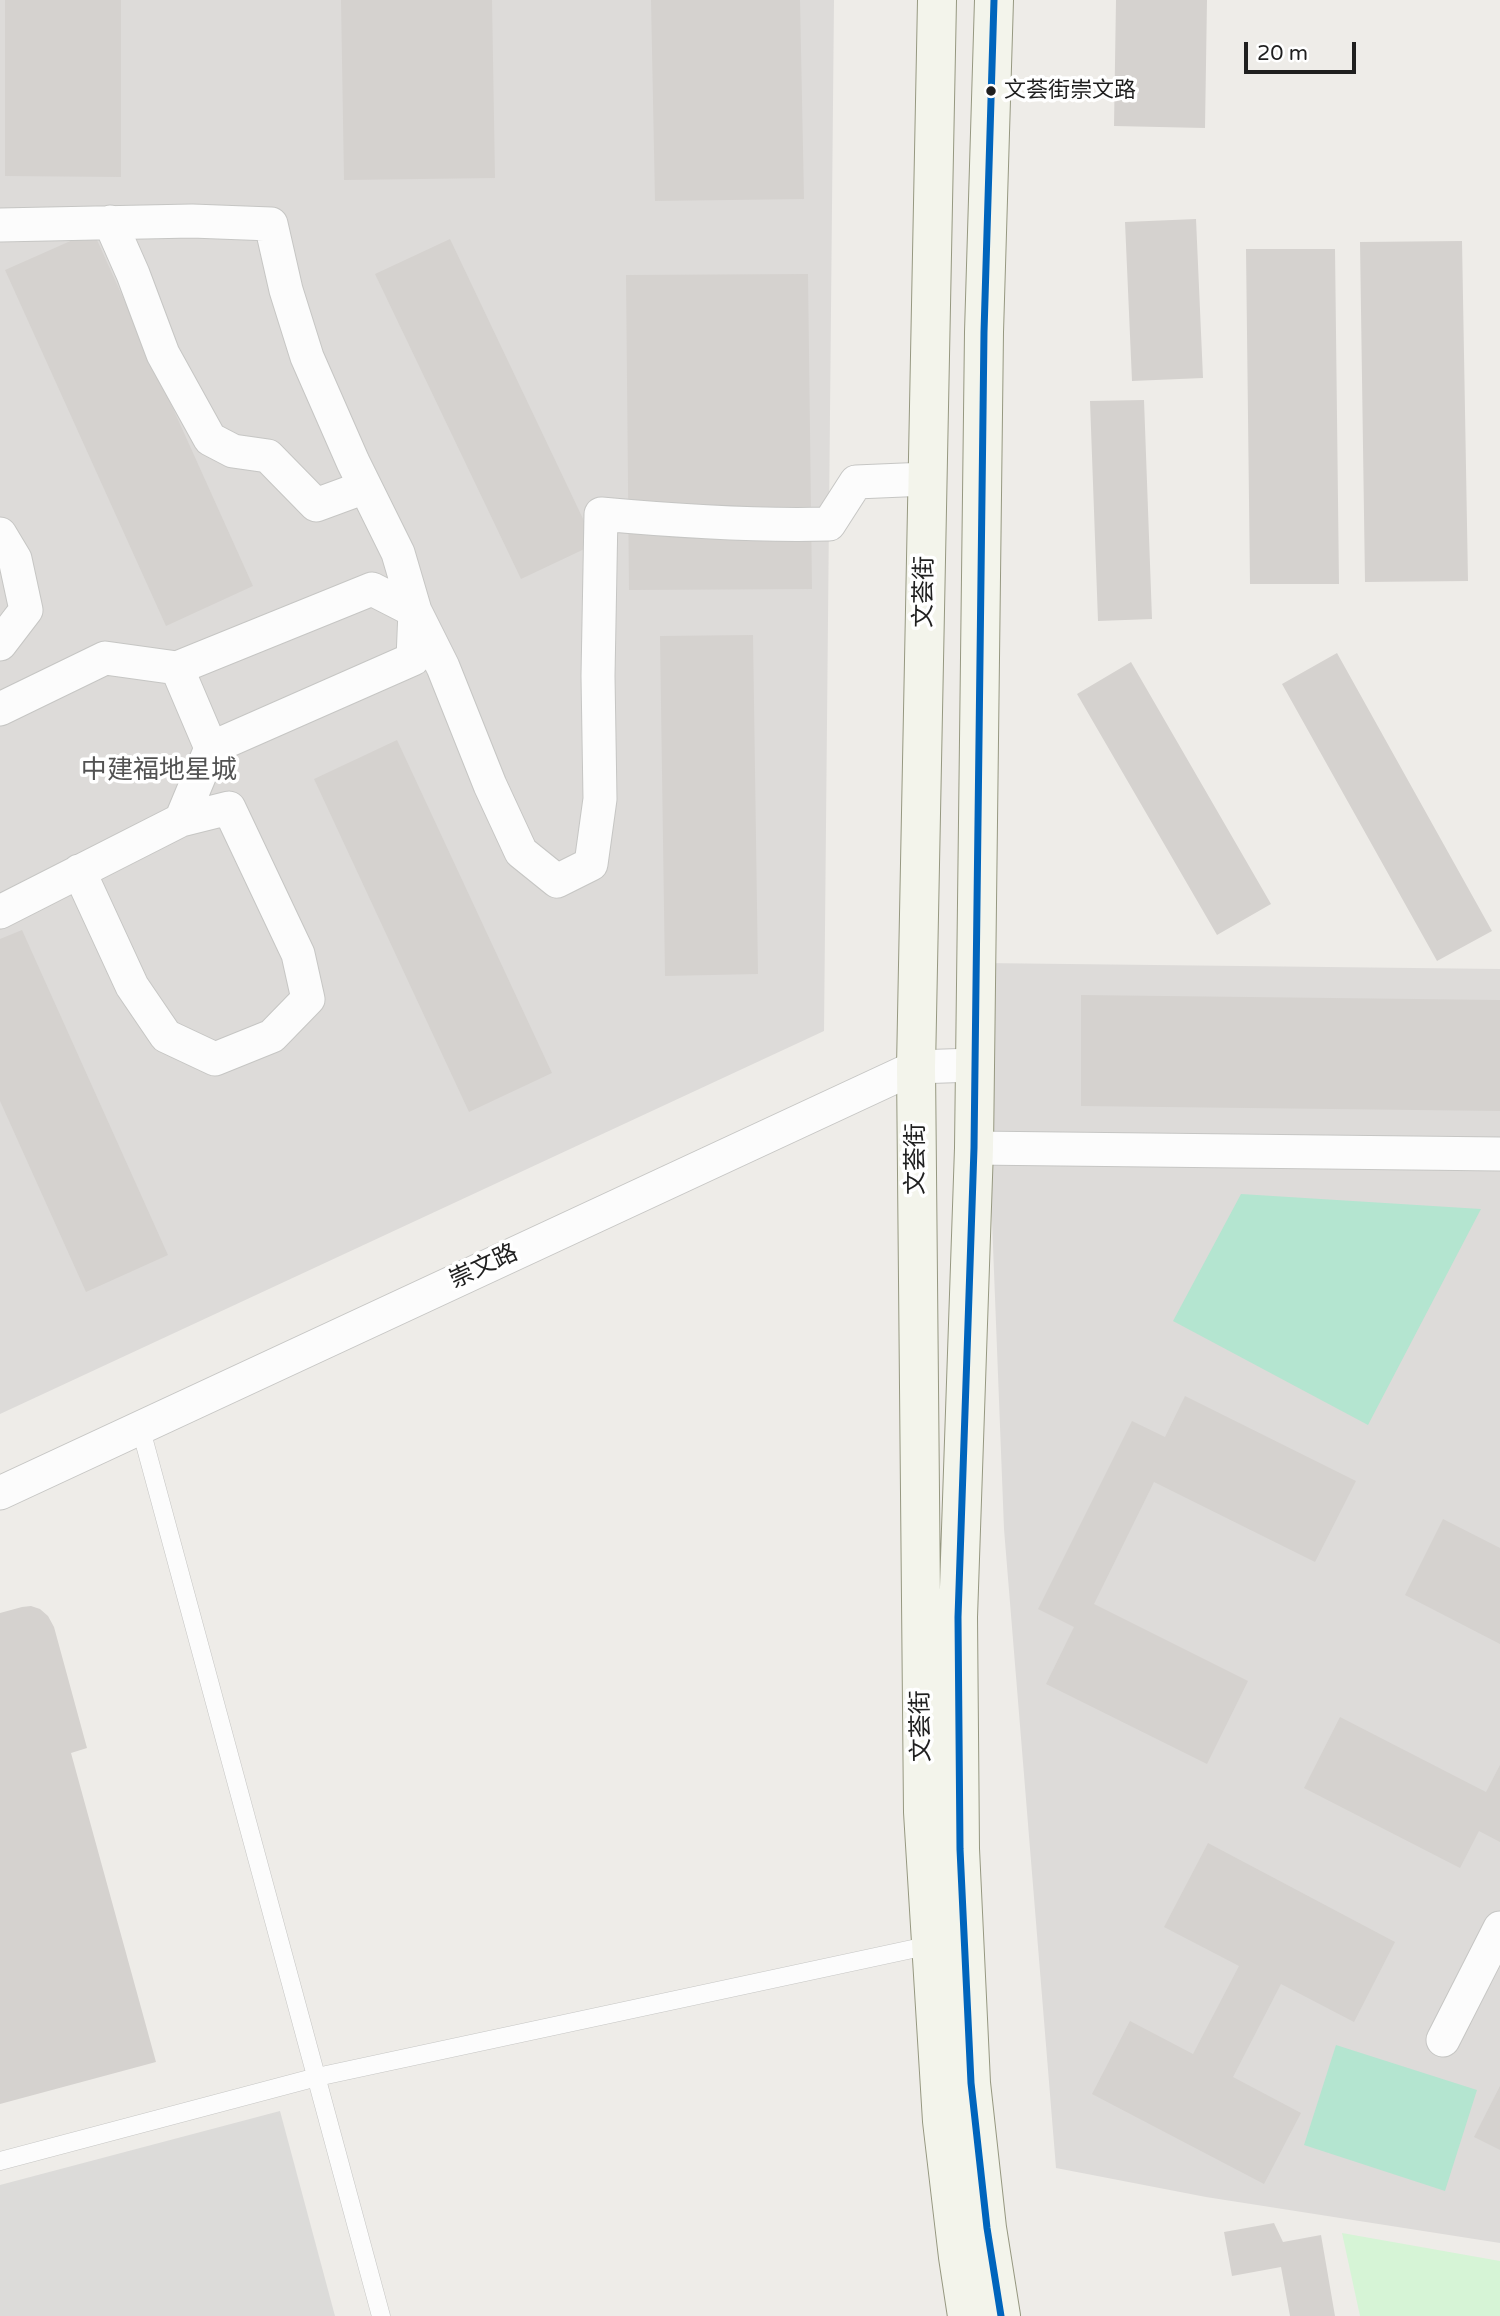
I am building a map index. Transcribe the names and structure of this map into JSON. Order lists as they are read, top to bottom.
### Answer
{
  "streets": {
    "main road": ["文荟街"],
    "street": ["崇文路"]
  },
  "crossings": [
    ["文荟街", "崇文路"]
  ],
  "districts": ["中建福地星城"],
  "places": ["文荟街崇文路"],
  "scale_bar": "20 m"
}
